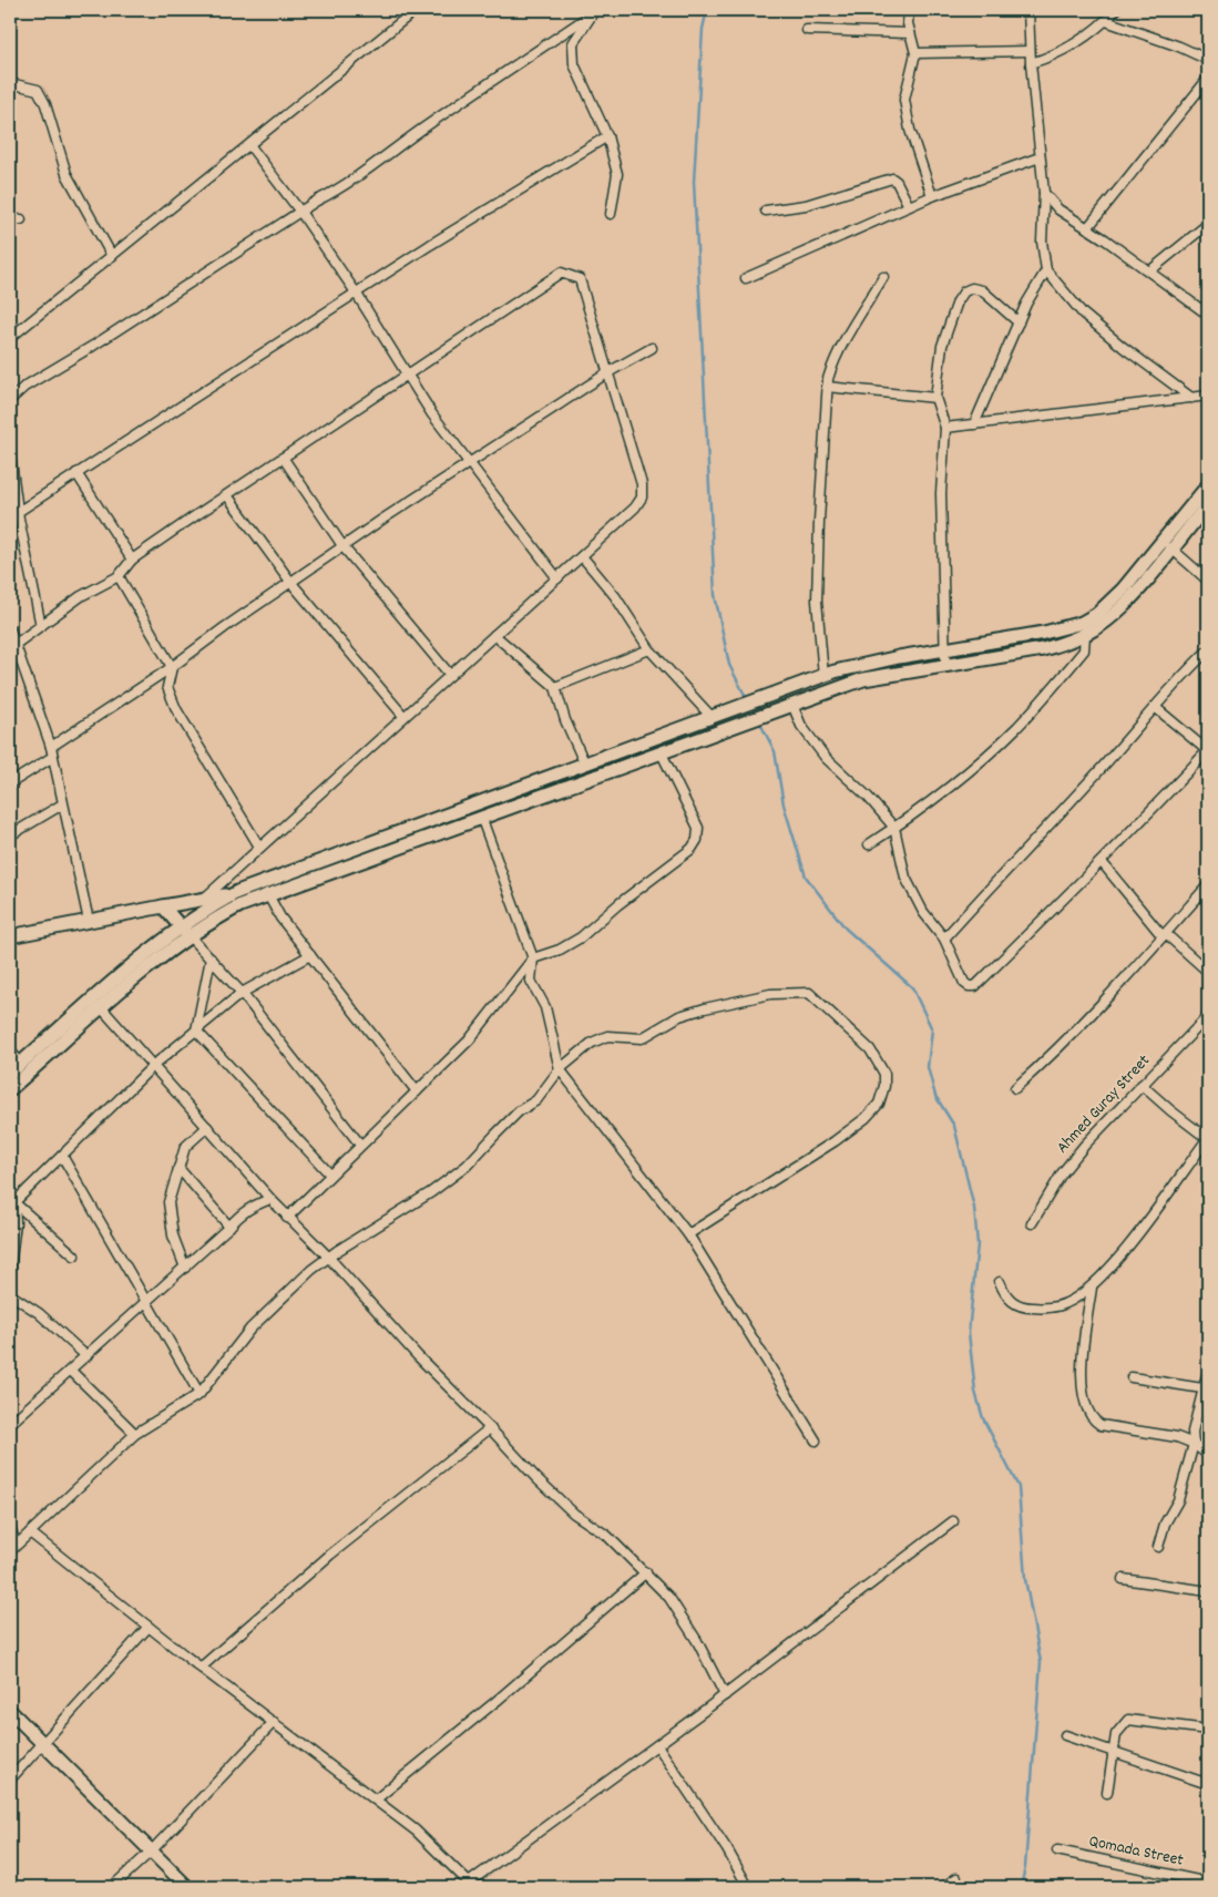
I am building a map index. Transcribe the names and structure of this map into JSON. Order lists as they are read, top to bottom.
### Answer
{
  "streets": {
    "street": ["Ahmed Guray Street", "Qomada Street"]
  }
}
